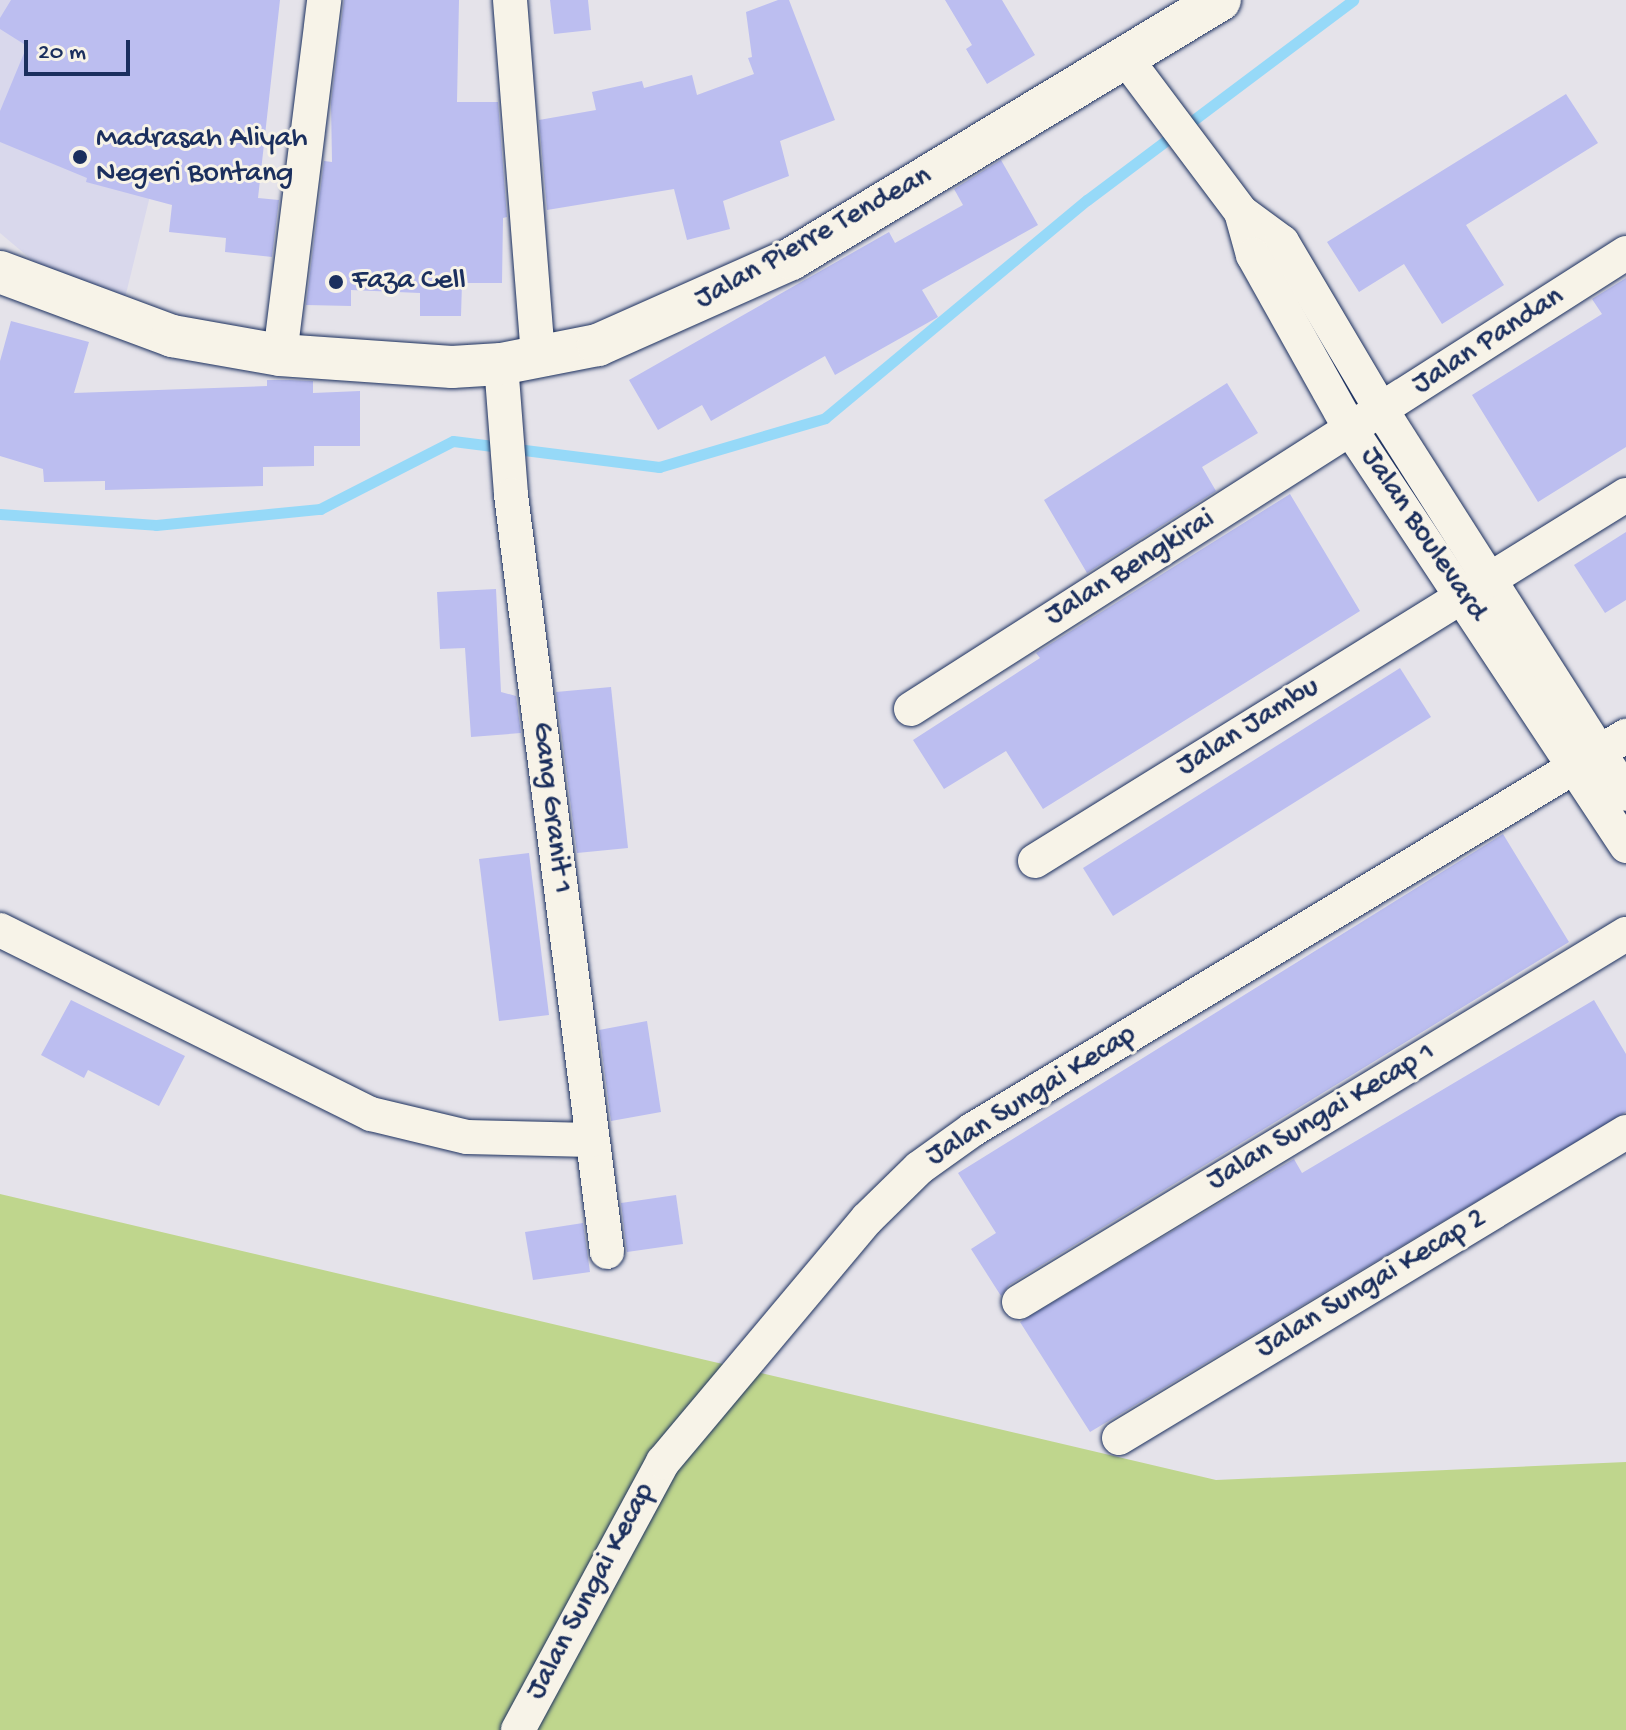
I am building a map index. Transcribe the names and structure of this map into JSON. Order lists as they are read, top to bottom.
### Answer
{
  "streets": {
    "street": [
      "Jalan Pierre Tendean",
      "Jalan Pandan",
      "Jalan Boulevard",
      "Jalan Bengkirai",
      "Jalan Jambu",
      "Gang Granit 1",
      "Jalan Sungai Kecap",
      "Jalan Sungai Kecap 1",
      "Jalan Sungai Kecap 2"
    ]
  },
  "crossings": [
    ["Jalan Pierre Tendean", "Jalan Boulevard"],
    ["Jalan Pierre Tendean", "Gang Granit 1"],
    ["Jalan Pandan", "Jalan Boulevard"],
    ["Jalan Pandan", "Jalan Bengkirai"],
    ["Jalan Boulevard", "Jalan Bengkirai"],
    ["Jalan Boulevard", "Jalan Jambu"],
    ["Jalan Boulevard", "Jalan Sungai Kecap"]
  ],
  "places": ["Madrasah Aliyah Negeri Bontang", "Faza Cell"],
  "scale_bar": "20 m"
}
